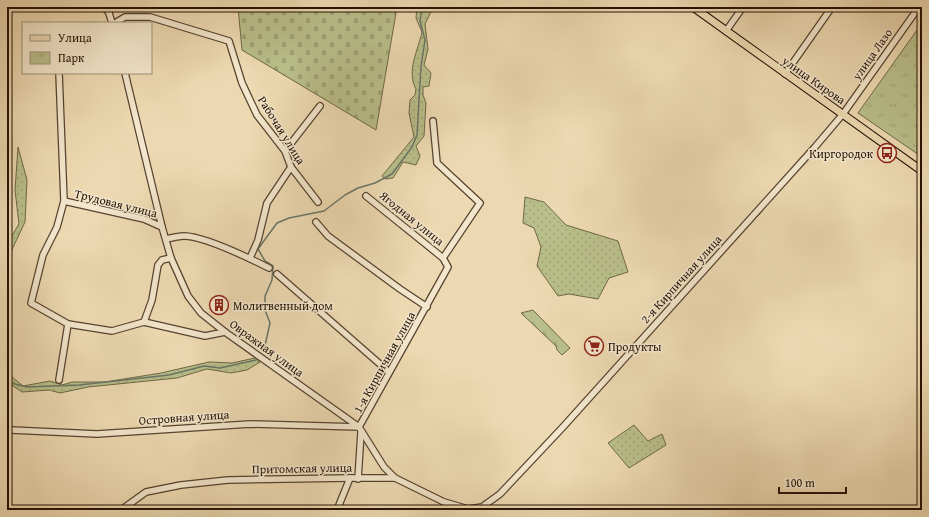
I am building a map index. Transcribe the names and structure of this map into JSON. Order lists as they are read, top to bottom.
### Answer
{
  "streets": {
    "main road": ["улица Кирова"],
    "street": [
      "улица Лазо",
      "Рабочая улица",
      "Трудовая улица",
      "Ягодная улица",
      "2-я Кирпичная улица",
      "Овражная улица",
      "1-я Кирпичная улица",
      "Островная улица",
      "Притомская улица"
    ]
  },
  "crossings": [
    ["улица Лазо", "улица Кирова"],
    ["улица Лазо", "2-я Кирпичная улица"],
    ["улица Кирова", "2-я Кирпичная улица"],
    ["Трудовая улица", "Овражная улица"],
    ["Ягодная улица", "1-я Кирпичная улица"],
    ["2-я Кирпичная улица", "Притомская улица"],
    ["Овражная улица", "1-я Кирпичная улица"],
    ["Овражная улица", "Островная улица"],
    ["Овражная улица", "Притомская улица"],
    ["1-я Кирпичная улица", "Островная улица"],
    ["1-я Кирпичная улица", "Притомская улица"]
  ],
  "places": {
    "bus stop": ["Киргородок"],
    "building": ["Молитвенный дом"],
    "supermarket": ["Продукты"]
  },
  "legend": ["Улица", "Парк"],
  "scale_bar": "100 m"
}
